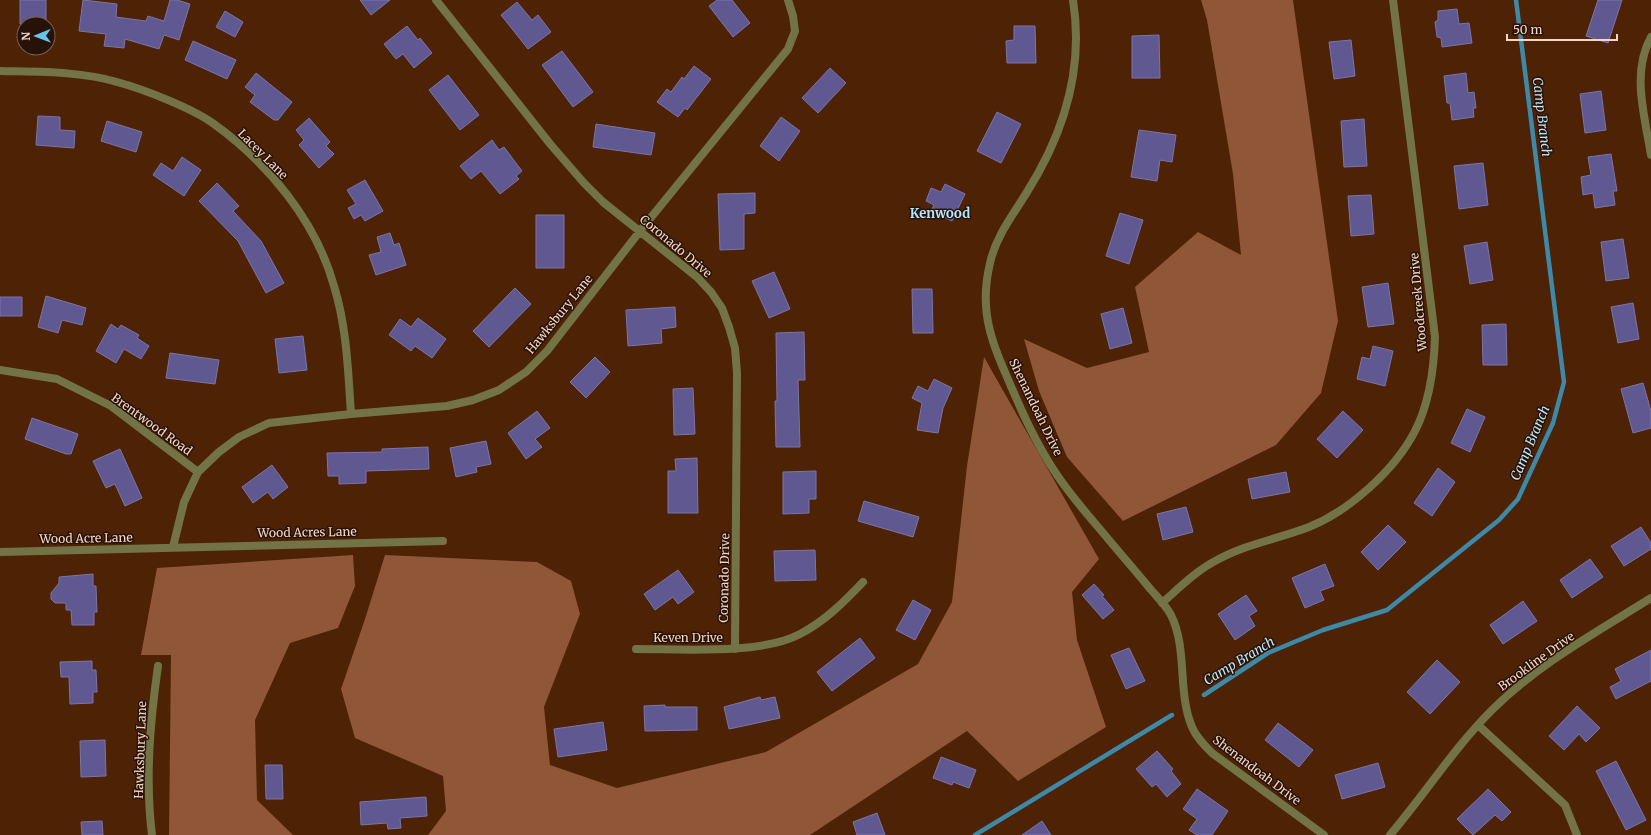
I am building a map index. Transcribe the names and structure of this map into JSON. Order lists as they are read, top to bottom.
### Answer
{
  "streets": {
    "street": [
      "Lacey Lane",
      "Coronado Drive",
      "Woodcreek Drive",
      "Hawksbury Lane",
      "Shenandoah Drive",
      "Brentwood Road",
      "Wood Acres Lane",
      "Wood Acre Lane",
      "Keven Drive",
      "Brookline Drive"
    ]
  },
  "crossings": [
    ["Lacey Lane", "Hawksbury Lane"],
    ["Coronado Drive", "Hawksbury Lane"],
    ["Coronado Drive", "Keven Drive"],
    ["Woodcreek Drive", "Shenandoah Drive"],
    ["Hawksbury Lane", "Brentwood Road"],
    ["Hawksbury Lane", "Wood Acres Lane"],
    ["Hawksbury Lane", "Wood Acre Lane"],
    ["Wood Acres Lane", "Wood Acre Lane"]
  ],
  "districts": ["Kenwood"],
  "water": ["Camp Branch"],
  "scale_bar": "50 m",
  "north": "left"
}
